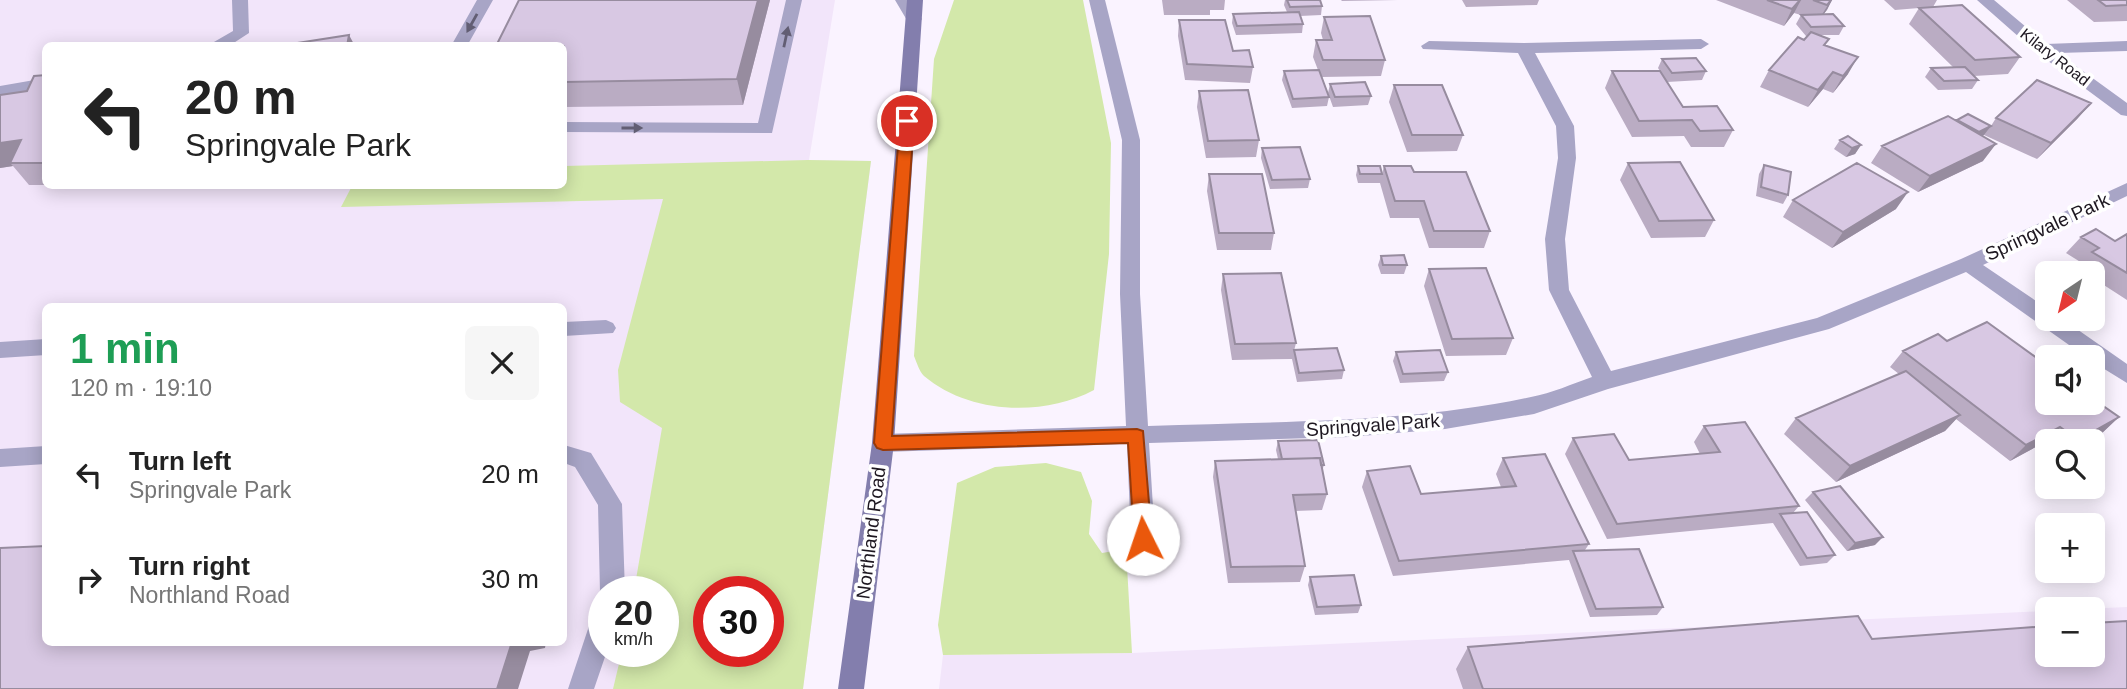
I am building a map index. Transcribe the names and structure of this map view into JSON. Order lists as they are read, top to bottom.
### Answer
{
  "streets": {
    "main road": ["Northland Road"],
    "street": ["Kilary Road", "Springvale Park"]
  },
  "crossings": [
    ["Springvale Park", "Northland Road"]
  ],
  "north": "bottom left",
  "page": {
    "turn": ["20 m", "Springvale Park"],
    "map_buttons": ["+", "−"],
    "heading": ["1 min", "120 m · 19:10"],
    "list": [
      {
        "name": "Turn left",
        "note": "Springvale Park",
        "value": "20 m"
      },
      {
        "name": "Turn right",
        "note": "Northland Road",
        "value": "30 m"
      }
    ],
    "speed": "20 km/h",
    "limit": "30"
  }
}
